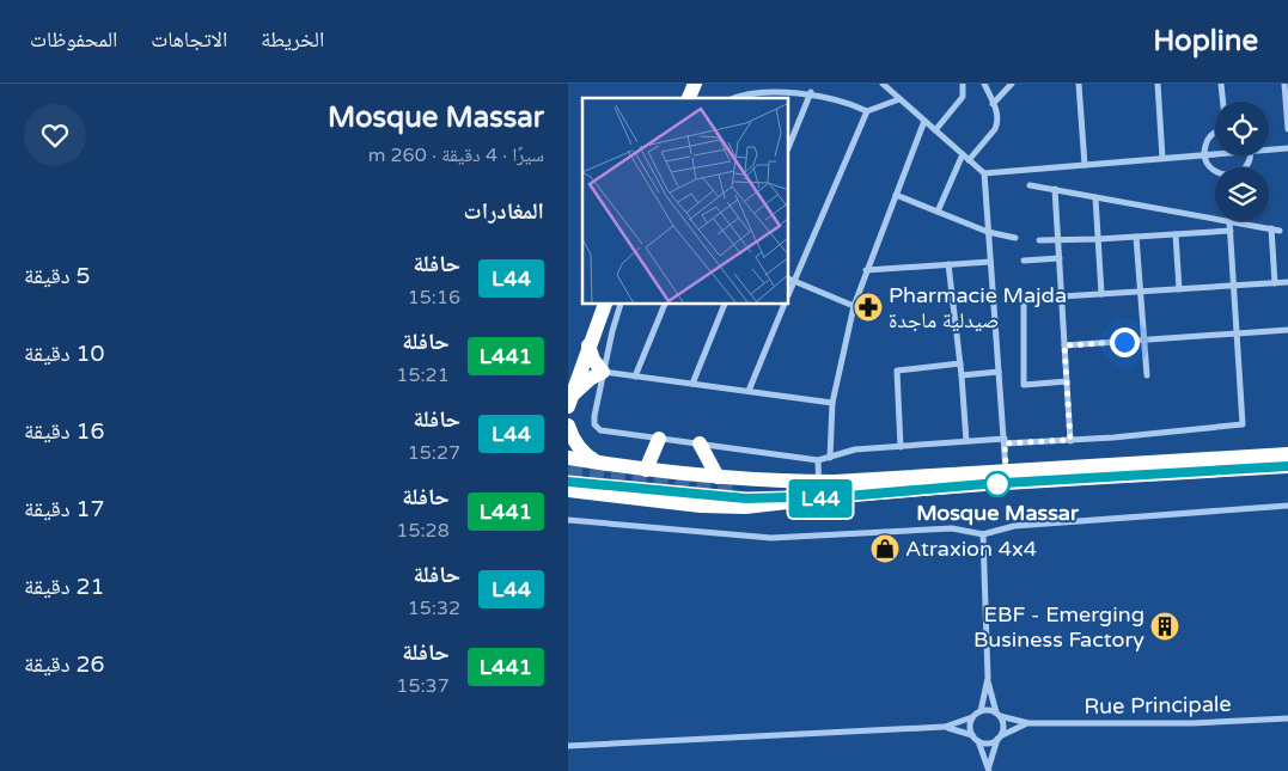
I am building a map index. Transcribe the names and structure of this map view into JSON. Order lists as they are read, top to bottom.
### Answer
{
  "streets": {
    "street": ["Rue Principale"]
  },
  "places": {
    "pharmacy": ["Pharmacie Majda صيدلية ماجدة"],
    "other": ["Mosque Massar"],
    "shop": ["Atraxion 4x4"],
    "building": ["EBF - Emerging Business Factory"]
  },
  "lines": ["bus line L44"],
  "page": {
    "header": "Hopline",
    "nav": ["الخريطة", "الاتجاهات", "المحفوظات"],
    "on_map": "L44",
    "heading": [
      ["Mosque Massar", "سيرًا · 4 دقيقة · 260 m"],
      "المغادرات"
    ],
    "list": [
      {
        "mark": "L44",
        "name": "حافلة",
        "note": "15:16",
        "value": "5 دقيقة"
      },
      {
        "mark": "L441",
        "name": "حافلة",
        "note": "15:21",
        "value": "10 دقيقة"
      },
      {
        "mark": "L44",
        "name": "حافلة",
        "note": "15:27",
        "value": "16 دقيقة"
      },
      {
        "mark": "L441",
        "name": "حافلة",
        "note": "15:28",
        "value": "17 دقيقة"
      },
      {
        "mark": "L44",
        "name": "حافلة",
        "note": "15:32",
        "value": "21 دقيقة"
      },
      {
        "mark": "L441",
        "name": "حافلة",
        "note": "15:37",
        "value": "26 دقيقة"
      }
    ]
  }
}
